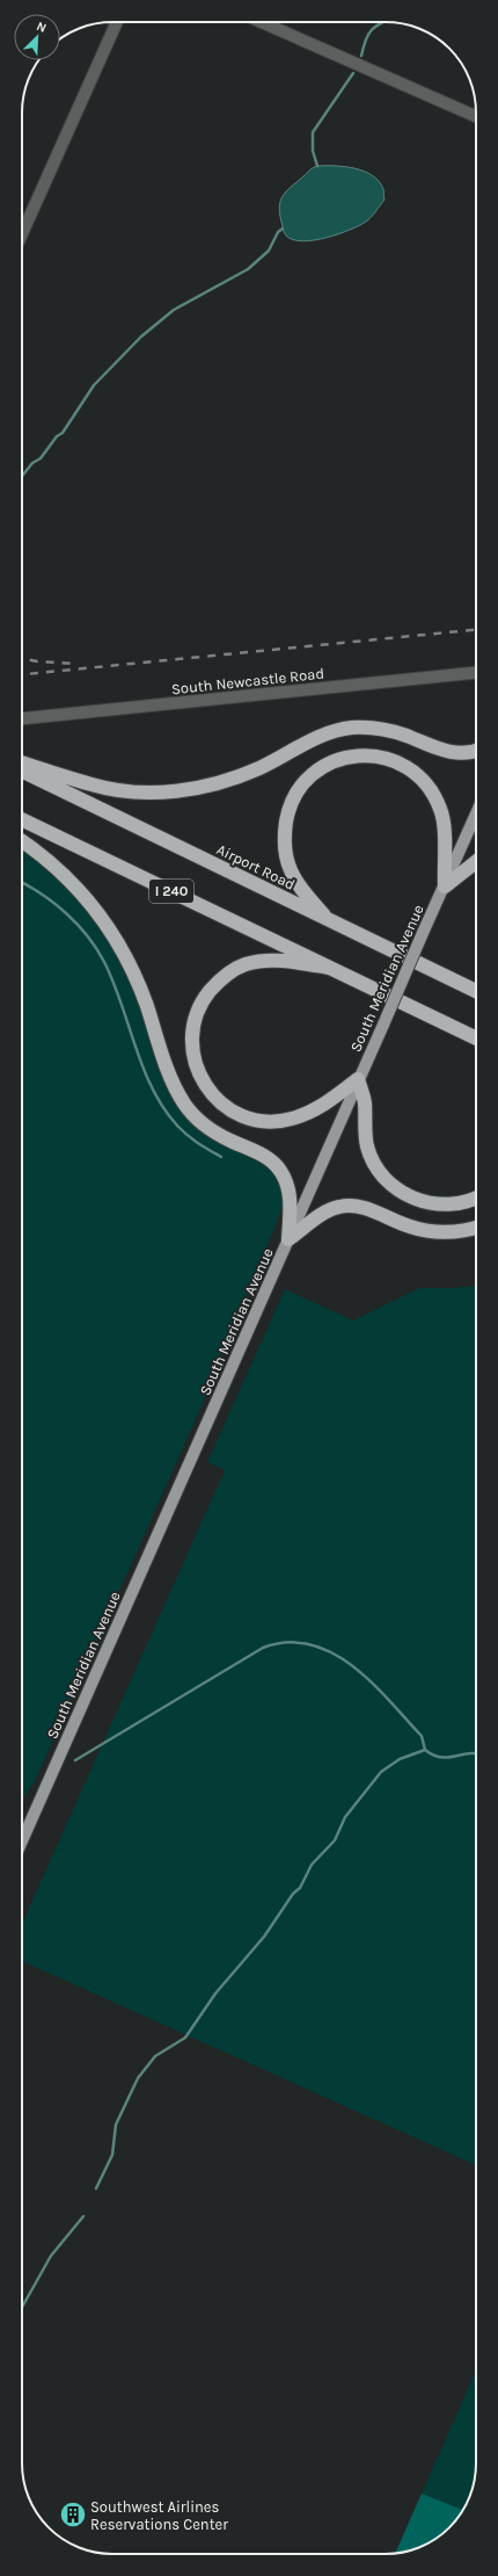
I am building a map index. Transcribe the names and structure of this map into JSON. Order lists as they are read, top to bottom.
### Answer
{
  "streets": {
    "highway": ["Airport Road", "I 240"],
    "main road": ["South Meridian Avenue"],
    "street": ["South Newcastle Road"]
  },
  "places": {
    "building": ["Southwest Airlines Reservations Center"]
  },
  "north": "top right"
}
